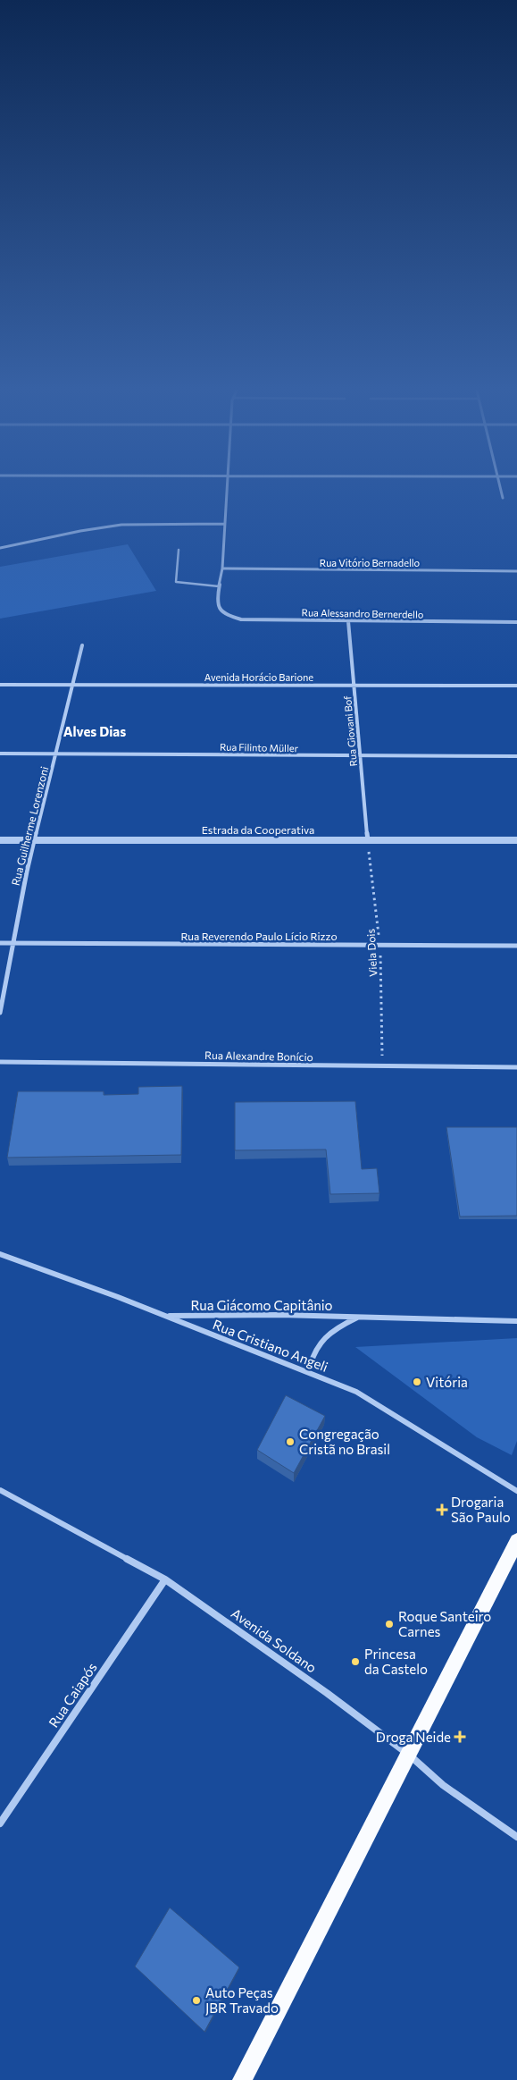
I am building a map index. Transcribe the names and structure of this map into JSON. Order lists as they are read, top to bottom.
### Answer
{
  "streets": {
    "street": [
      "Rua Vitório Bernadello",
      "Rua Alessandro Bernerdello",
      "Avenida Horácio Barione",
      "Rua Giovani Bof",
      "Rua Filinto Müller",
      "Rua Guilherme Lorenzoni",
      "Estrada da Cooperativa",
      "Rua Reverendo Paulo Lício Rizzo",
      "Rua Alexandre Bonício",
      "Rua Giácomo Capitânio",
      "Rua Cristiano Angeli",
      "Avenida Soldano",
      "Rua Caiapós"
    ],
    "path": ["Viela Dois"]
  },
  "crossings": [
    ["Rua Alessandro Bernerdello", "Rua Giovani Bof"],
    ["Avenida Horácio Barione", "Rua Giovani Bof"],
    ["Avenida Horácio Barione", "Rua Guilherme Lorenzoni"],
    ["Rua Giovani Bof", "Rua Filinto Müller"],
    ["Rua Giovani Bof", "Estrada da Cooperativa"],
    ["Rua Giovani Bof", "Viela Dois"],
    ["Rua Filinto Müller", "Rua Guilherme Lorenzoni"],
    ["Rua Guilherme Lorenzoni", "Estrada da Cooperativa"],
    ["Rua Guilherme Lorenzoni", "Rua Reverendo Paulo Lício Rizzo"],
    ["Estrada da Cooperativa", "Viela Dois"],
    ["Rua Reverendo Paulo Lício Rizzo", "Viela Dois"],
    ["Viela Dois", "Rua Alexandre Bonício"],
    ["Rua Giácomo Capitânio", "Rua Cristiano Angeli"],
    ["Avenida Soldano", "Rua Caiapós"]
  ],
  "districts": ["Alves Dias"],
  "places": {
    "other": [
      "Vitória",
      "Congregação Cristã no Brasil",
      "Roque Santeiro Carnes",
      "Princesa da Castelo",
      "Auto Peças JBR Travado"
    ],
    "health": ["Drogaria São Paulo", "Droga Neide"]
  }
}
